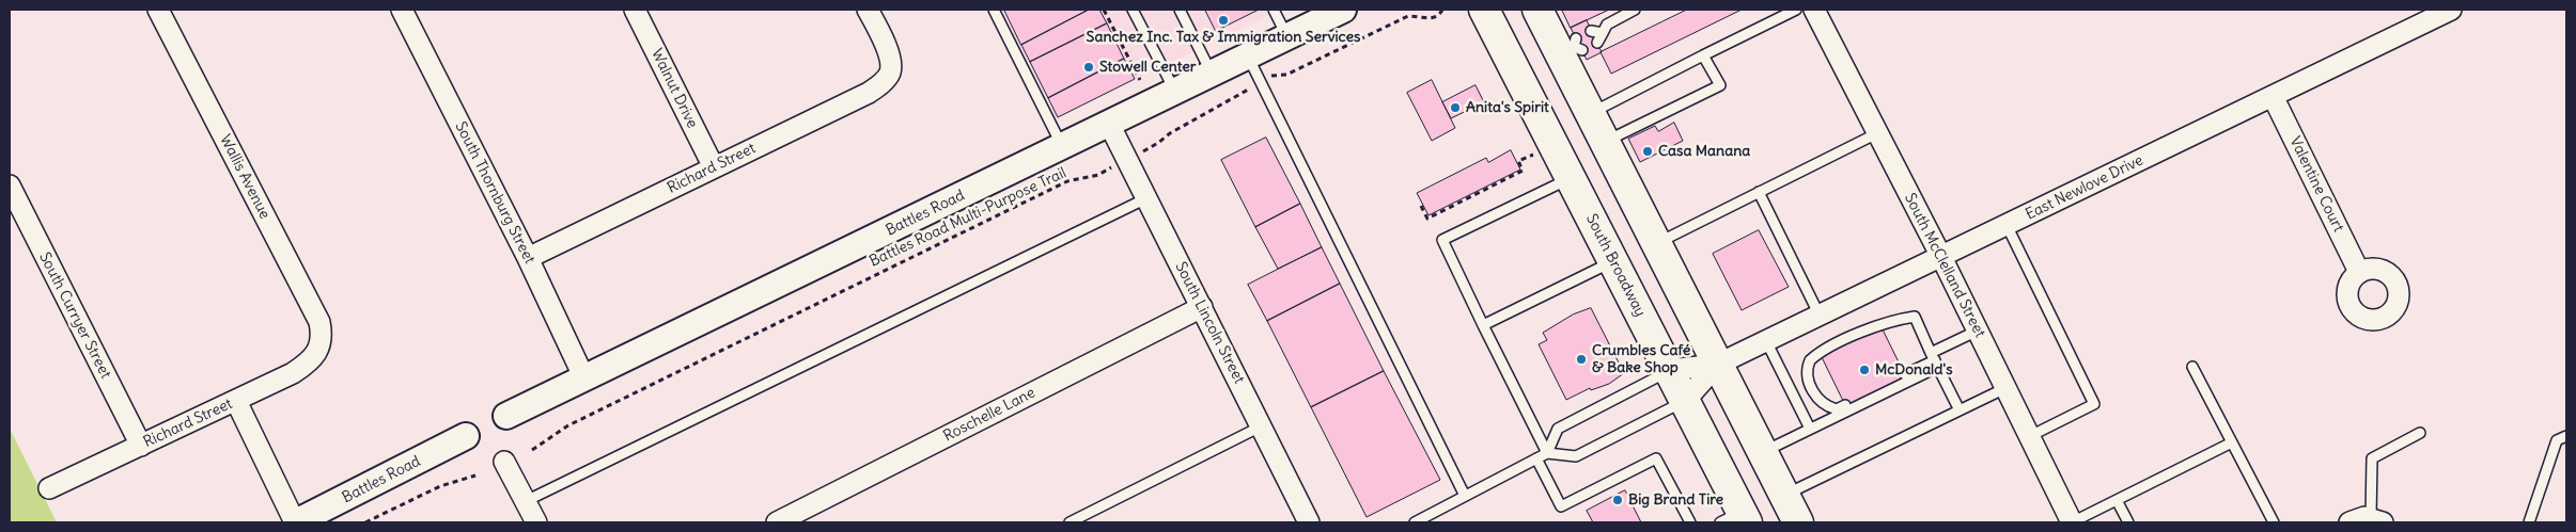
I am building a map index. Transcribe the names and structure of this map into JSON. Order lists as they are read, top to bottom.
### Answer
{
  "streets": {
    "main road": ["South Broadway"],
    "street": [
      "Walnut Drive",
      "Richard Street",
      "Wallis Avenue",
      "Valentine Court",
      "East Newlove Drive",
      "South Thornburg Street",
      "Battles Road",
      "South McClelland Street",
      "South Curryer Street",
      "South Lincoln Street",
      "Roschelle Lane"
    ],
    "path": ["Battles Road Multi-Purpose Trail"]
  },
  "crossings": [
    ["Walnut Drive", "Richard Street"],
    ["Richard Street", "Wallis Avenue"],
    ["Richard Street", "South Thornburg Street"],
    ["Richard Street", "South Curryer Street"],
    ["Valentine Court", "East Newlove Drive"],
    ["East Newlove Drive", "South Broadway"],
    ["East Newlove Drive", "South McClelland Street"],
    ["South Thornburg Street", "Battles Road"],
    ["Battles Road", "South Lincoln Street"],
    ["Battles Road Multi-Purpose Trail", "South Lincoln Street"],
    ["South Lincoln Street", "Roschelle Lane"]
  ],
  "places": [
    "Sanchez Inc. Tax & Immigration Services",
    "Stowell Center",
    "Anita's Spirit",
    "Casa Manana",
    "Crumbles Café & Bake Shop",
    "McDonald's",
    "Big Brand Tire"
  ]
}
